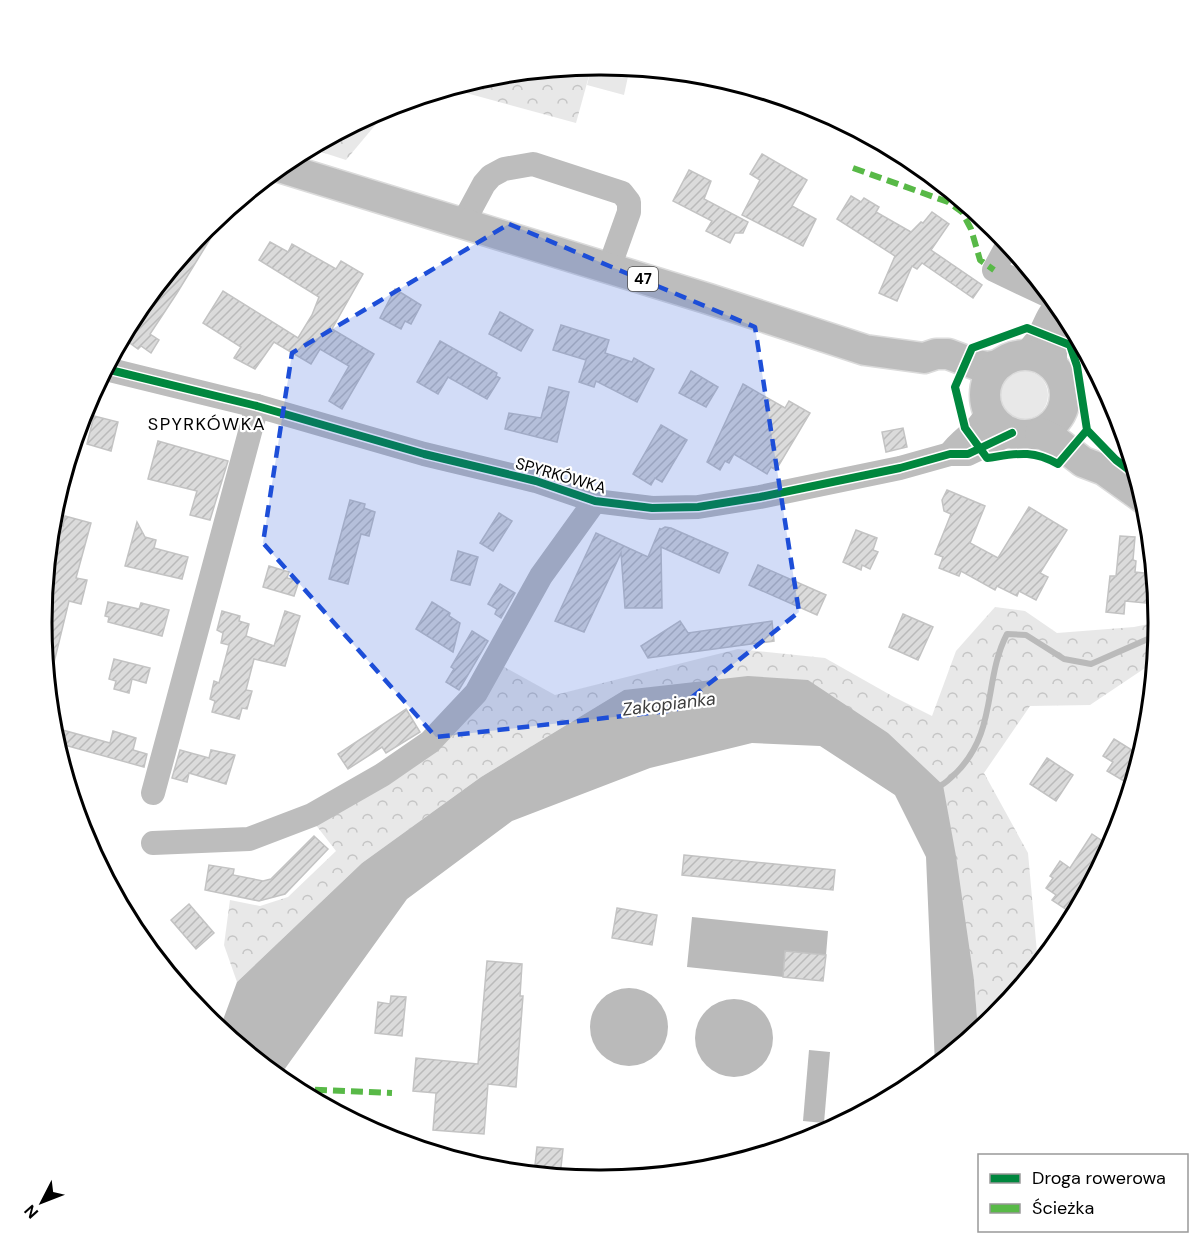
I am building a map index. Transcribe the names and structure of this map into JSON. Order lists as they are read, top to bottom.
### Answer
{
  "streets": {
    "main road": ["47"],
    "street": ["SPYRKÓWKA"]
  },
  "crossings": [
    ["47", "SPYRKÓWKA"]
  ],
  "districts": ["SPYRKÓWKA"],
  "water": ["Zakopianka"],
  "legend": ["Droga rowerowa", "Ścieżka"],
  "north": "bottom left"
}
